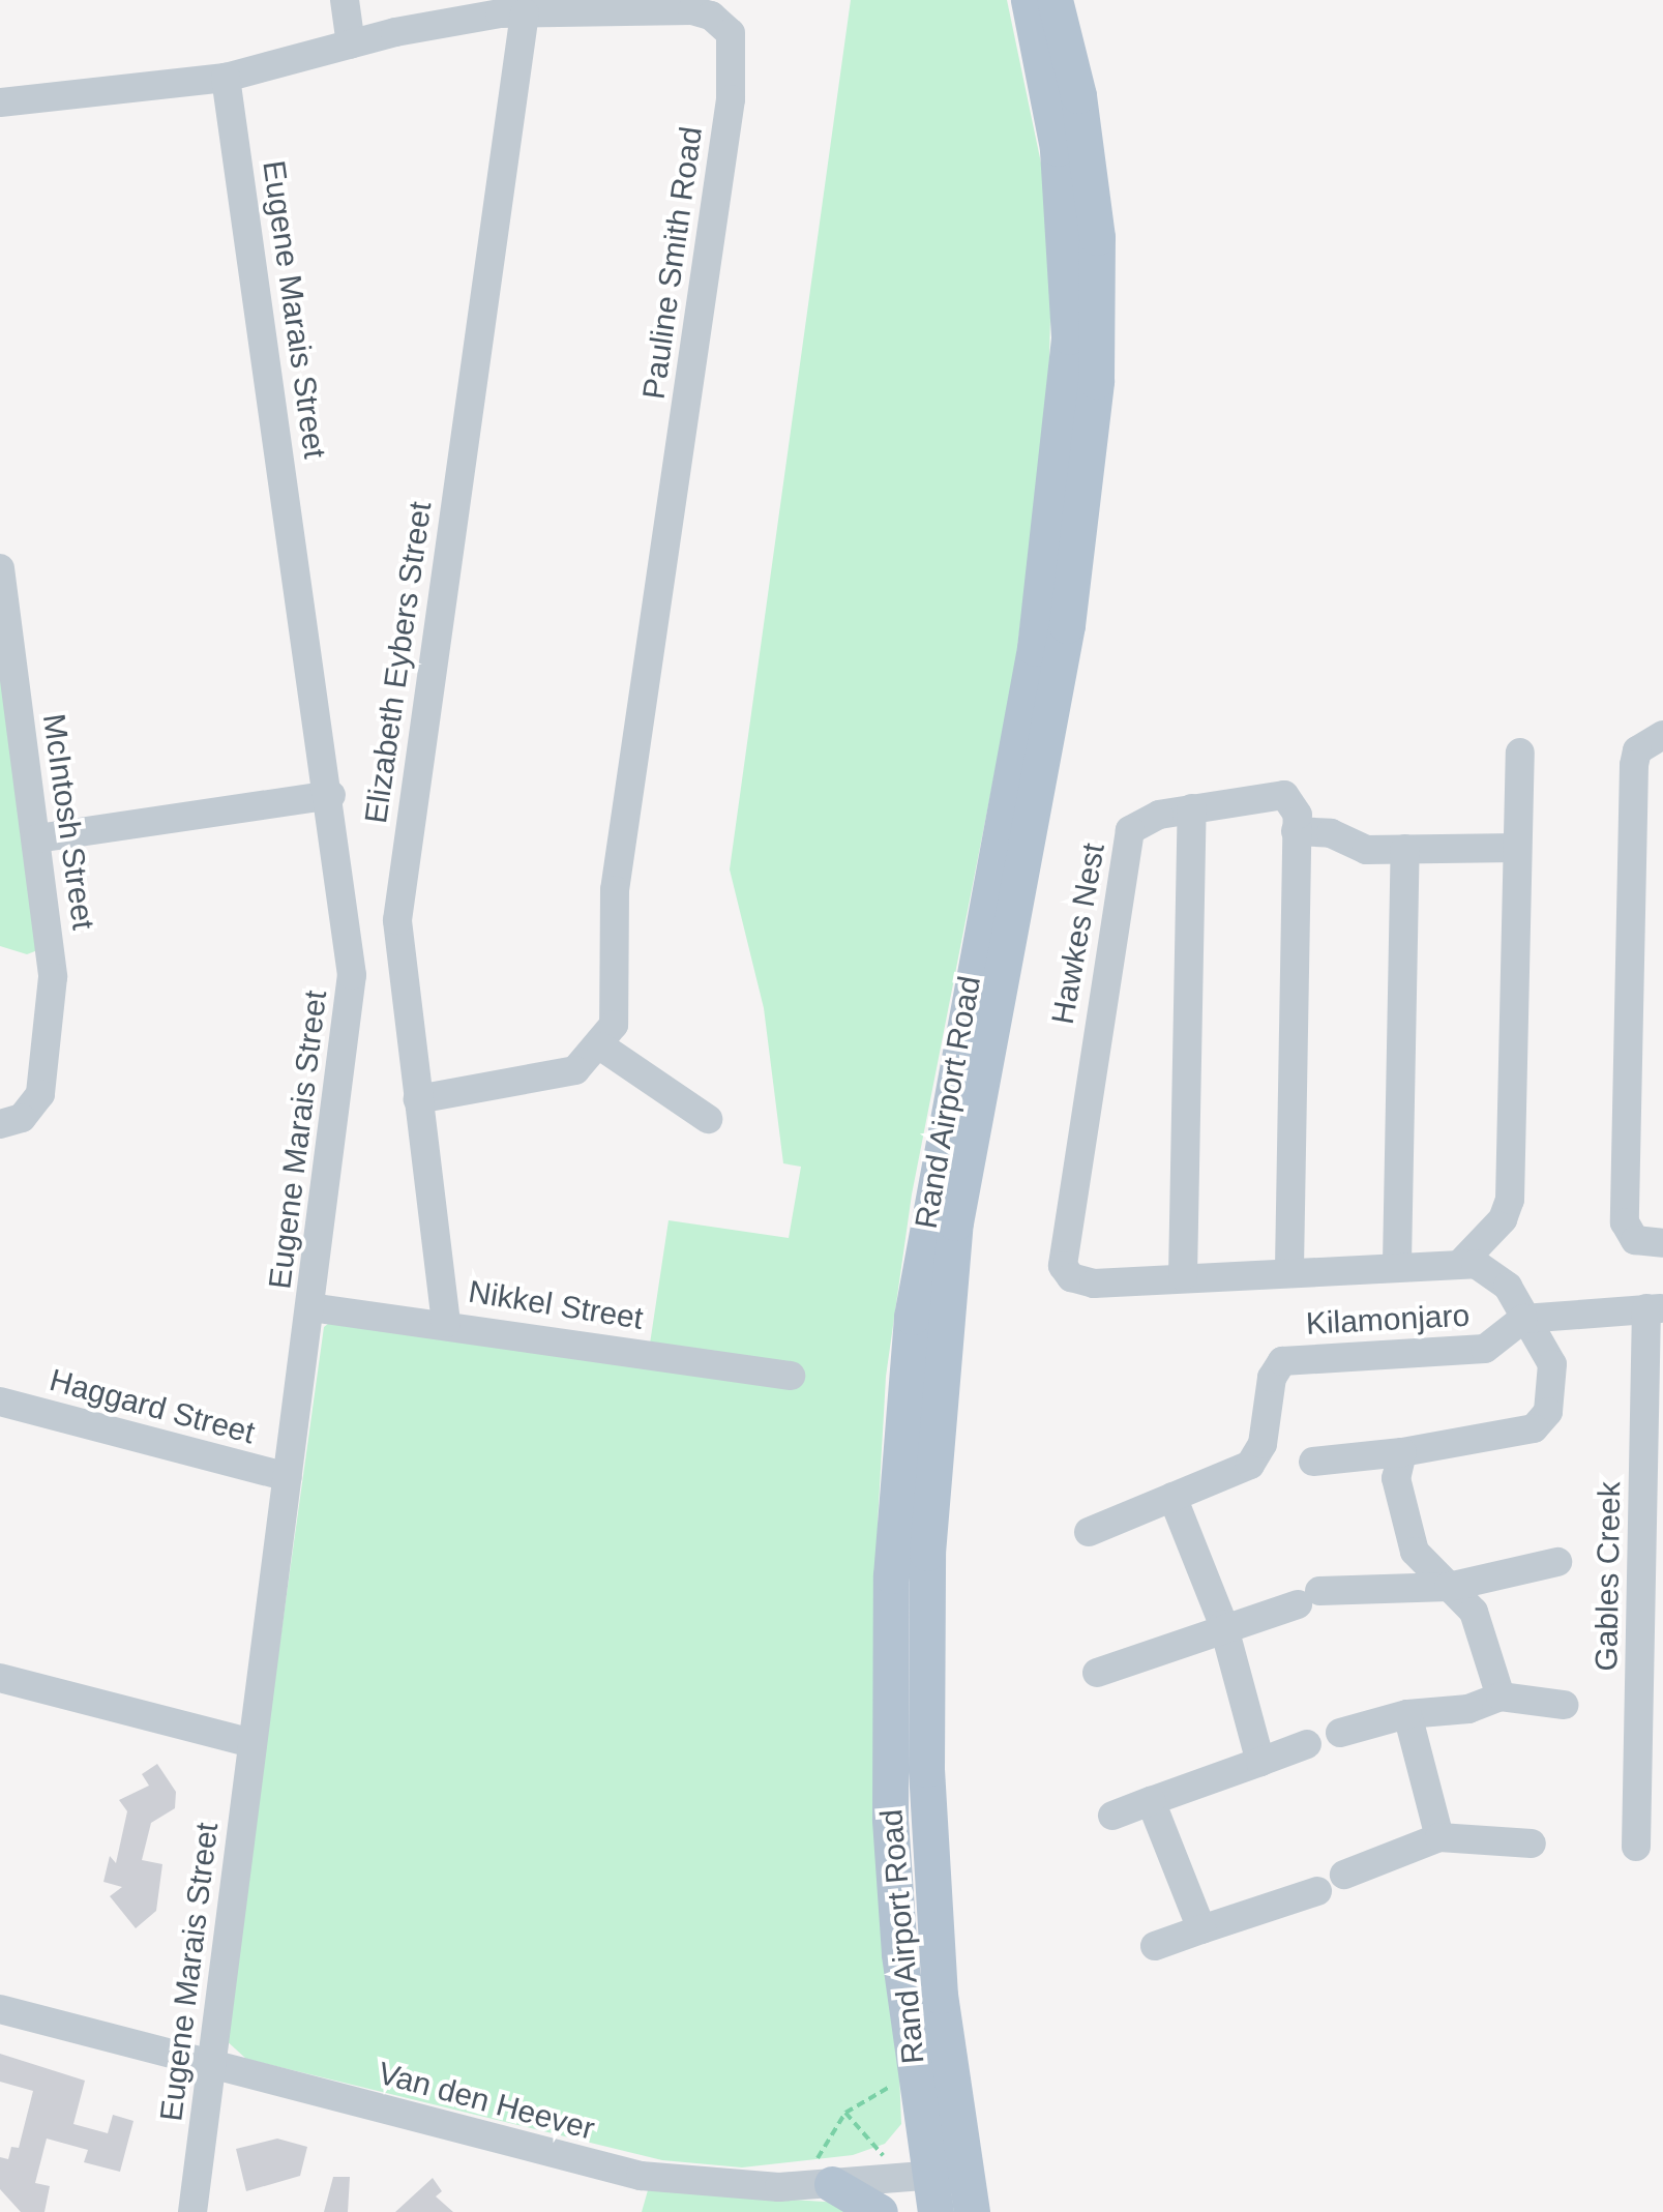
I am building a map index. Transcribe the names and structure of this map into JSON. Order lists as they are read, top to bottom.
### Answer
{
  "streets": {
    "main road": ["Rand Airport Road"],
    "street": [
      "Pauline Smith Road",
      "Eugene Marais Street",
      "Elizabeth Eybers Street",
      "McIntosh Street",
      "Hawkes Nest",
      "Nikkel Street",
      "Kilamonjaro",
      "Haggard Street",
      "Gables Creek",
      "Van den Heever"
    ]
  },
  "crossings": [
    ["Pauline Smith Road", "Eugene Marais Street"],
    ["Pauline Smith Road", "Elizabeth Eybers Street"],
    ["Eugene Marais Street", "Nikkel Street"],
    ["Eugene Marais Street", "Haggard Street"],
    ["Eugene Marais Street", "Van den Heever"],
    ["Elizabeth Eybers Street", "Nikkel Street"],
    ["Rand Airport Road", "Van den Heever"]
  ]
}
